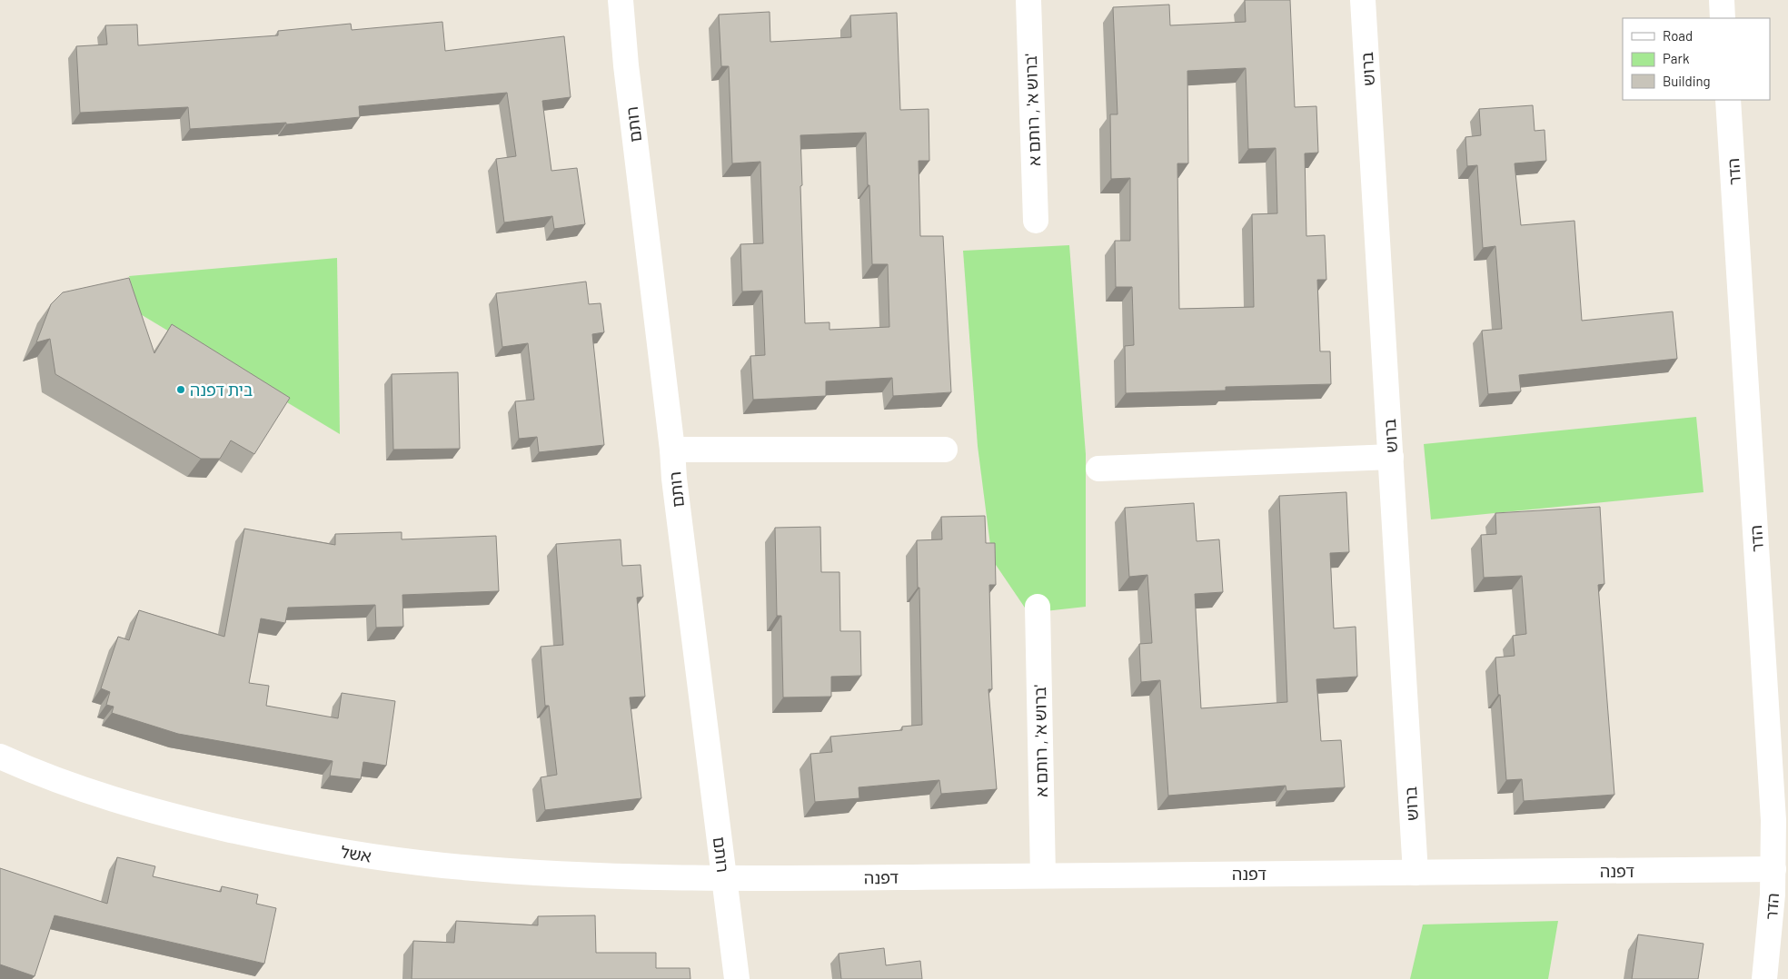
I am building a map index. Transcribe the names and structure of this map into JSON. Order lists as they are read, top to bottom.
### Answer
{
  "streets": {
    "street": [
      "ברוש",
      "ברוש א' , רותם א'",
      "רותם",
      "הדר",
      "אשל",
      "דפנה"
    ]
  },
  "crossings": [
    ["ברוש", "דפנה"],
    ["ברוש א' , רותם א'", "דפנה"],
    ["רותם", "אשל"],
    ["רותם", "דפנה"],
    ["הדר", "דפנה"],
    ["אשל", "דפנה"]
  ],
  "places": ["בית דפנה"],
  "legend": ["Road", "Park", "Building"]
}
